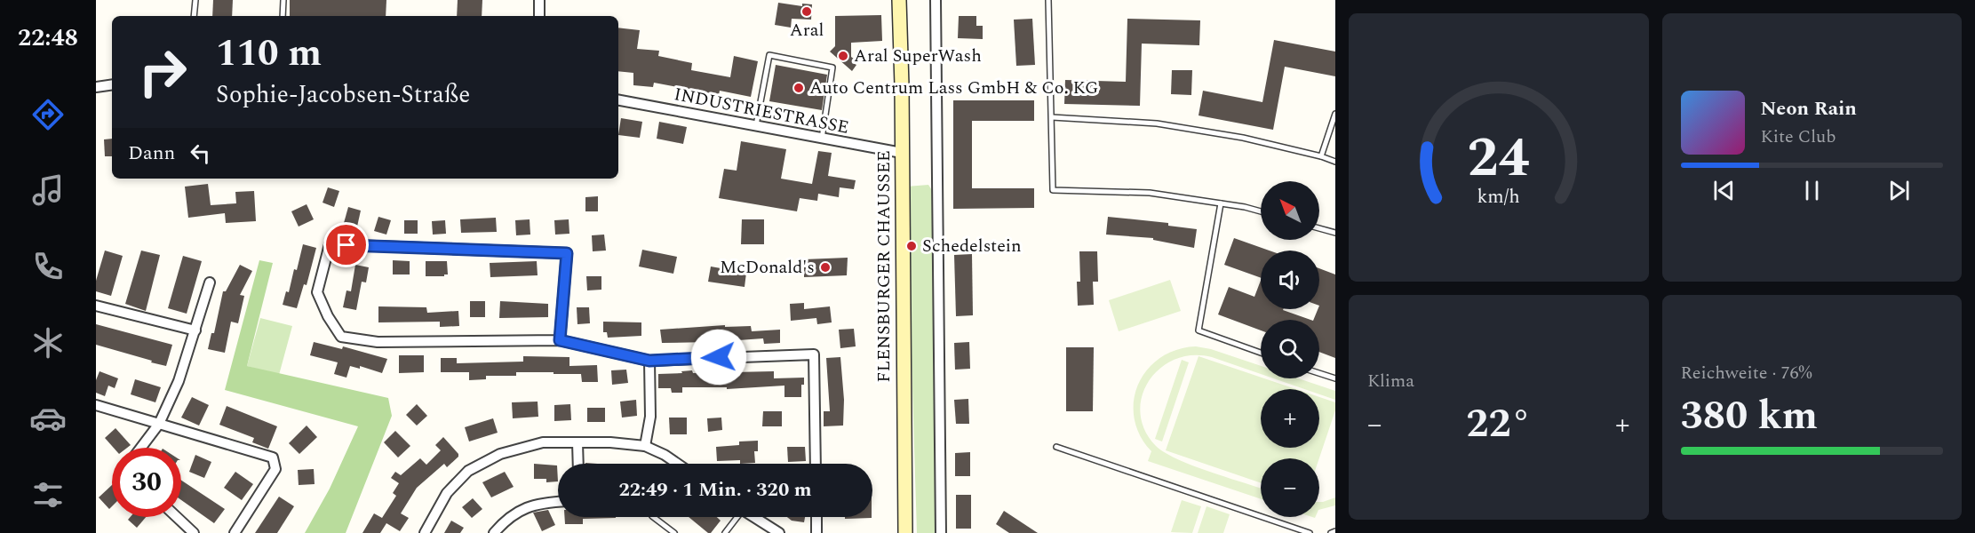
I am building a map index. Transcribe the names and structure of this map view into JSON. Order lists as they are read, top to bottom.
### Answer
{
  "streets": {
    "main road": ["FLENSBURGER CHAUSSEE"],
    "street": ["INDUSTRIESTRASSE"]
  },
  "crossings": [
    ["INDUSTRIESTRASSE", "FLENSBURGER CHAUSSEE"]
  ],
  "places": [
    "Aral",
    "Aral SuperWash",
    "Auto Centrum Lass GmbH & Co. KG",
    "Schedelstein",
    "McDonald's"
  ],
  "north": "top left",
  "page": {
    "tabs": "22:48",
    "turn": ["110 m", "Sophie-Jacobsen-Straße"],
    "song": ["Neon Rain", "Kite Club"],
    "then": "Dann",
    "map_buttons": ["+", "−"],
    "tile": [
      "Klima",
      ["Reichweite · 76%", "380 km"]
    ],
    "heat": ["−", "22°", "+"],
    "limit": "30",
    "trip": "22:49 · 1 Min. · 320 m",
    "gauge": ["24", "km/h"]
  }
}
